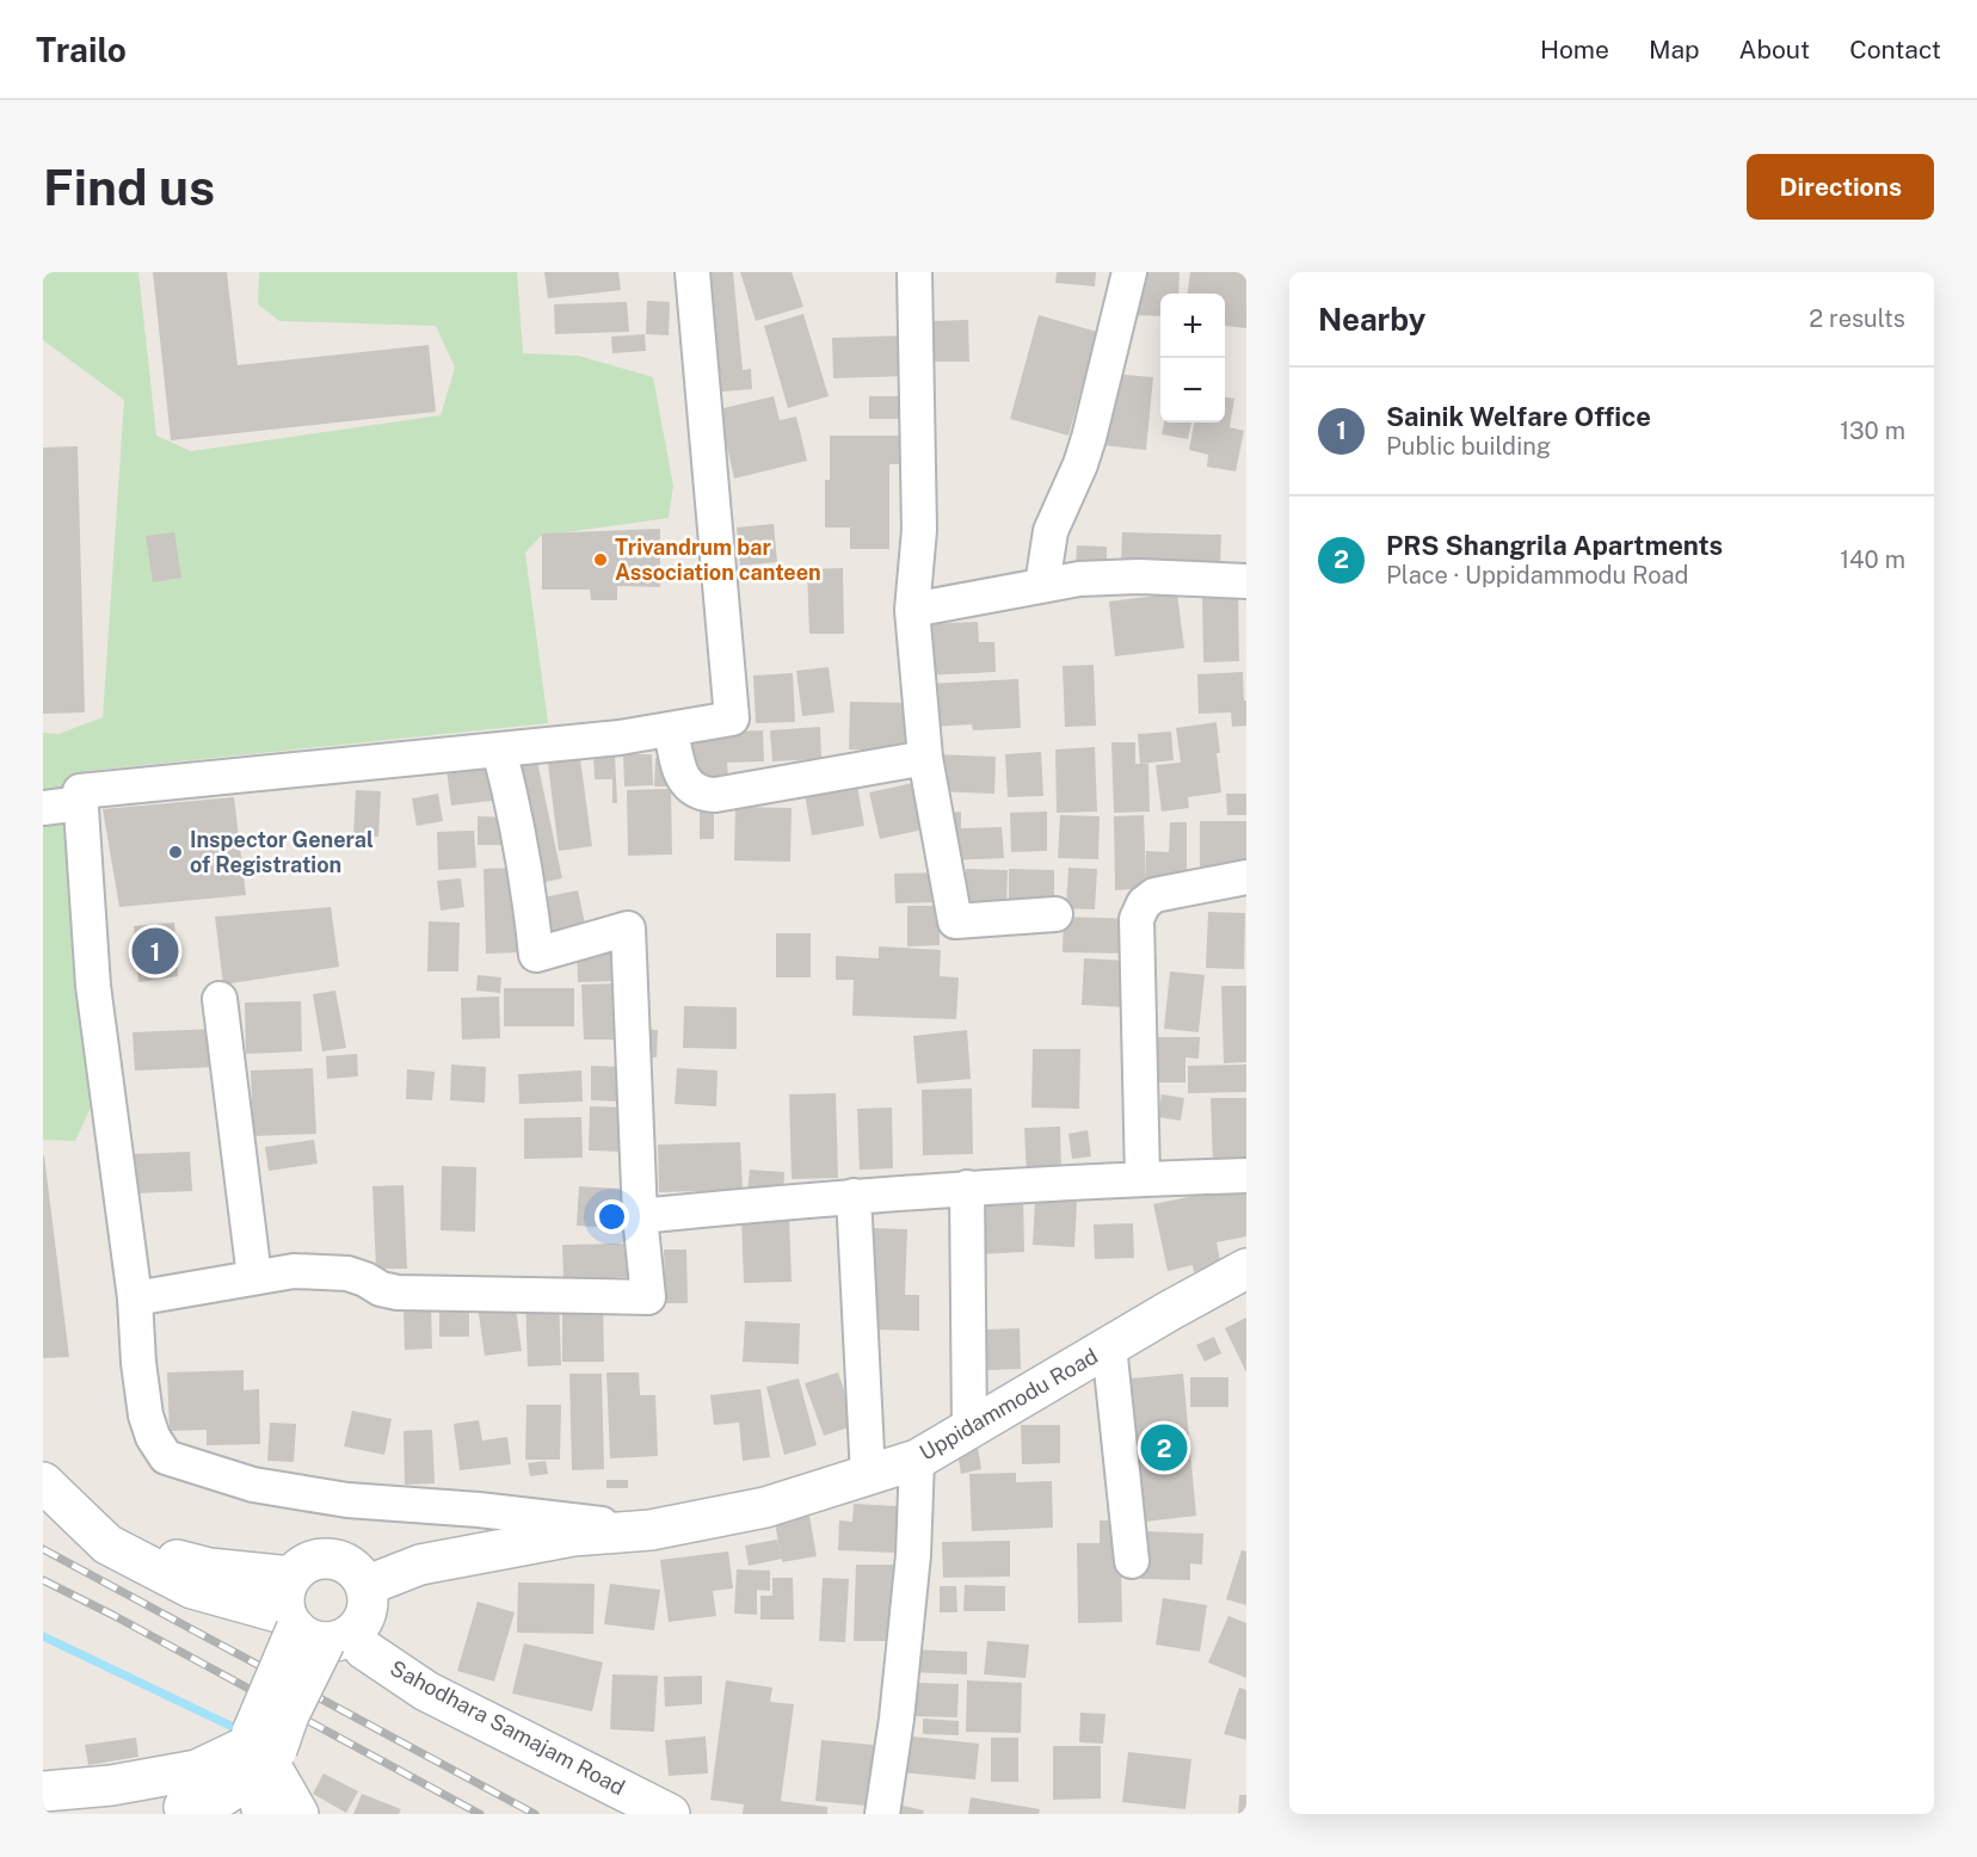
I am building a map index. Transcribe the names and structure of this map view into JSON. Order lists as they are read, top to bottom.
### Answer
{
  "streets": {
    "main road": ["Uppidammodu Road", "Sahodhara Samajam Road"]
  },
  "crossings": [
    ["Uppidammodu Road", "Sahodhara Samajam Road"]
  ],
  "places": ["Trivandrum bar Association canteen", "Inspector General of Registration"],
  "page": {
    "header": "Trailo",
    "nav": [
      "Home",
      "Map",
      "About",
      "Contact"
    ],
    "buttons": "Directions",
    "title": "Find us",
    "heading": ["Nearby", "2 results"],
    "map_buttons": ["+", "−"],
    "list": [
      {
        "mark": "1",
        "name": "Sainik Welfare Office",
        "note": "Public building",
        "value": "130 m"
      },
      {
        "mark": "2",
        "name": "PRS Shangrila Apartments",
        "note": "Place · Uppidammodu Road",
        "value": "140 m"
      }
    ],
    "pins": ["1", "2"]
  }
}
